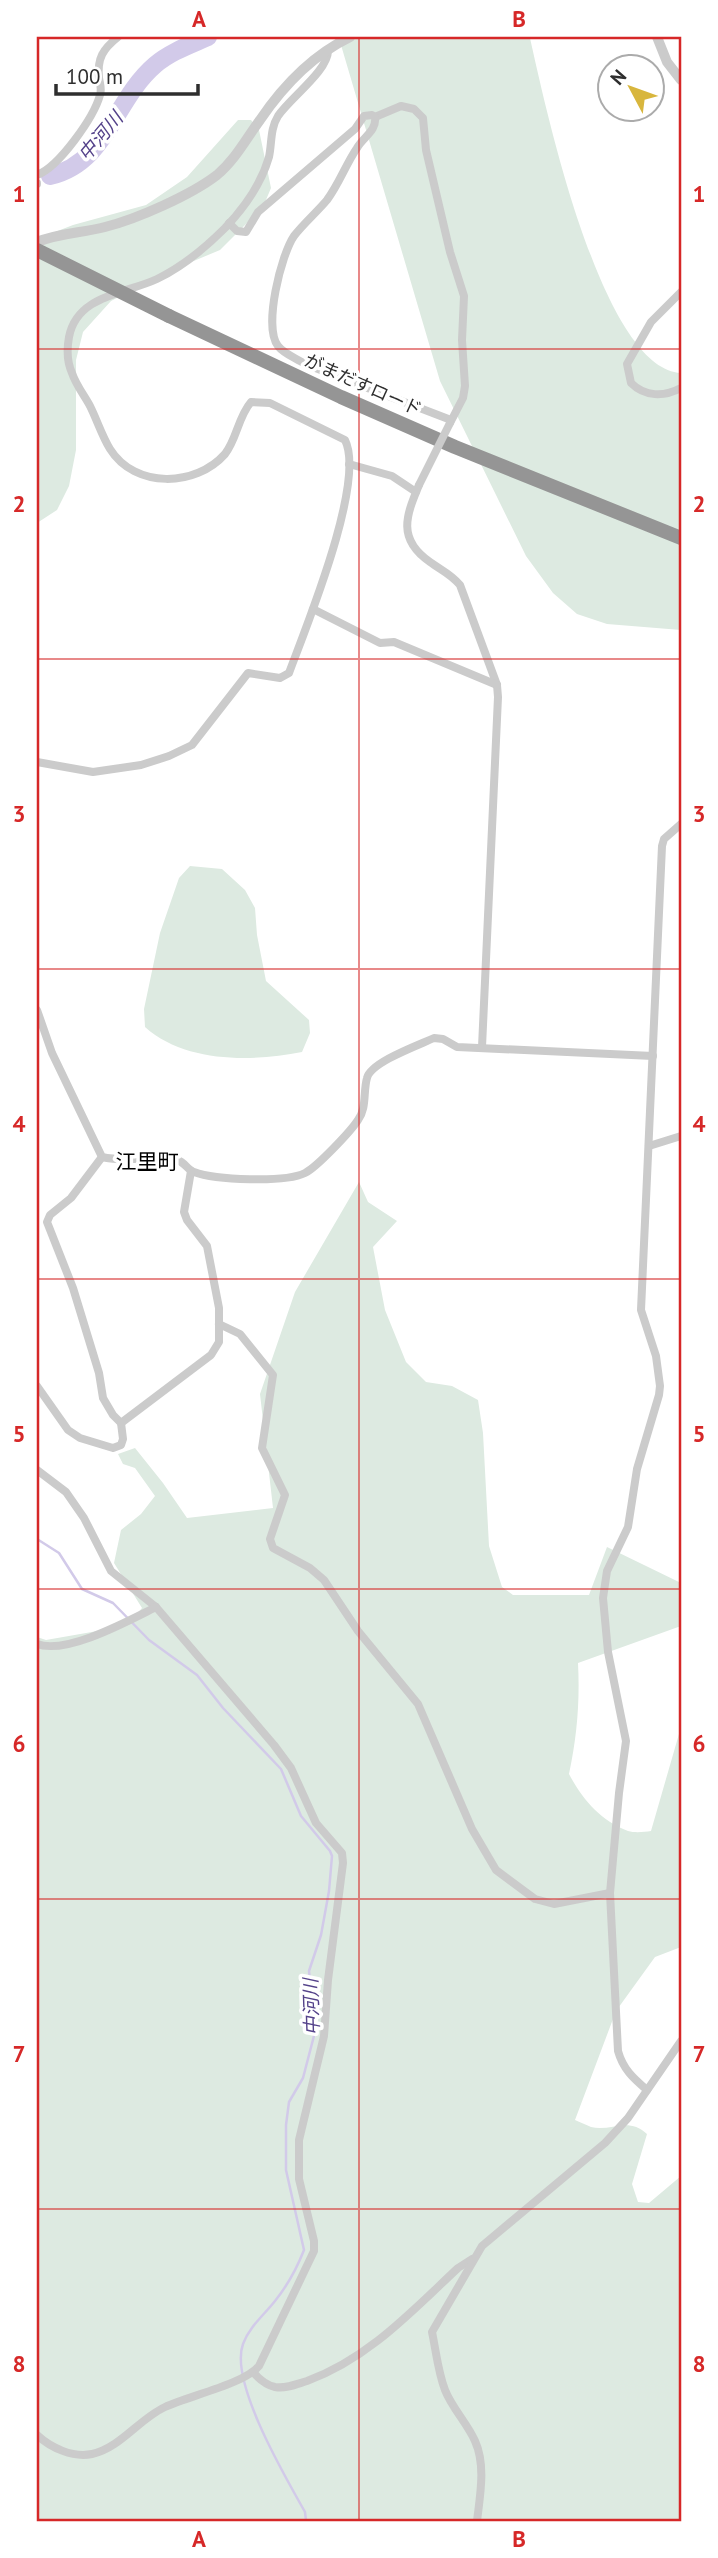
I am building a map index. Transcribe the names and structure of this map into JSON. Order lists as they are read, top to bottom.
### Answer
{
  "streets": {
    "highway": ["がまだすロード"]
  },
  "districts": ["江里町"],
  "water": ["中河川"],
  "scale_bar": "100 m",
  "north": "top left",
  "grid": {
    "columns": ["A", "B"],
    "rows": [
      "1",
      "2",
      "3",
      "4",
      "5",
      "6",
      "7",
      "8"
    ]
  }
}
